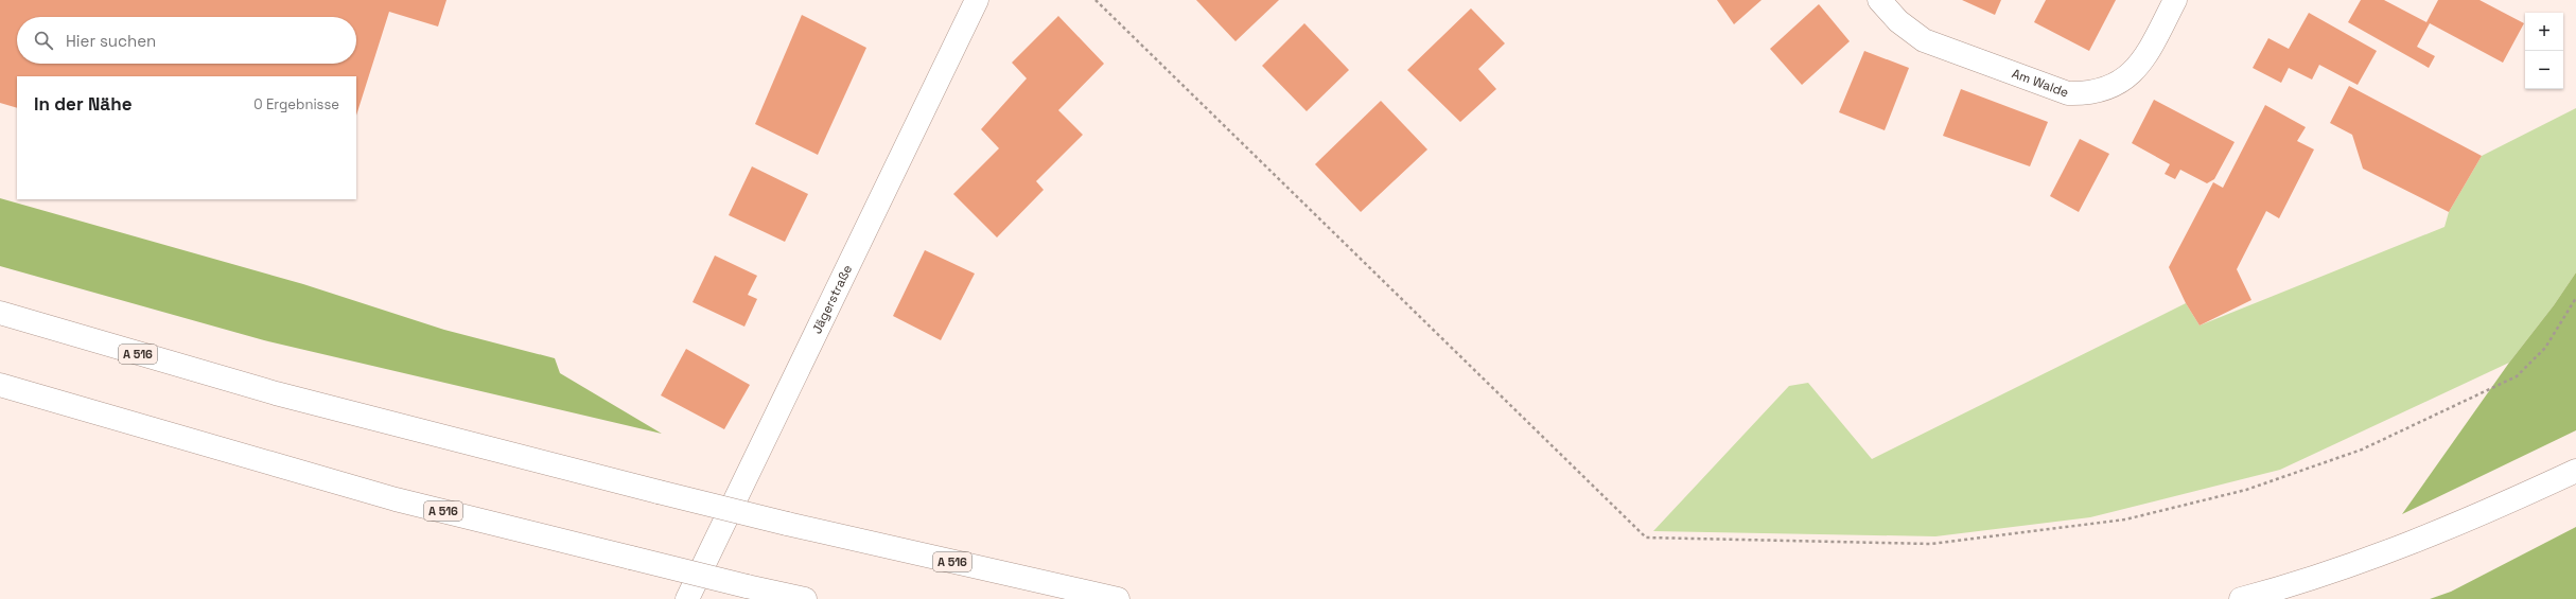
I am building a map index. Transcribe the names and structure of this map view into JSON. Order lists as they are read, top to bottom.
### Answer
{
  "streets": {
    "main road": ["Am Walde", "Jägerstraße", "A 516"]
  },
  "page": {
    "map_buttons": ["+", "−"],
    "search": "Hier suchen",
    "heading": ["In der Nähe", "0 Ergebnisse"]
  }
}
